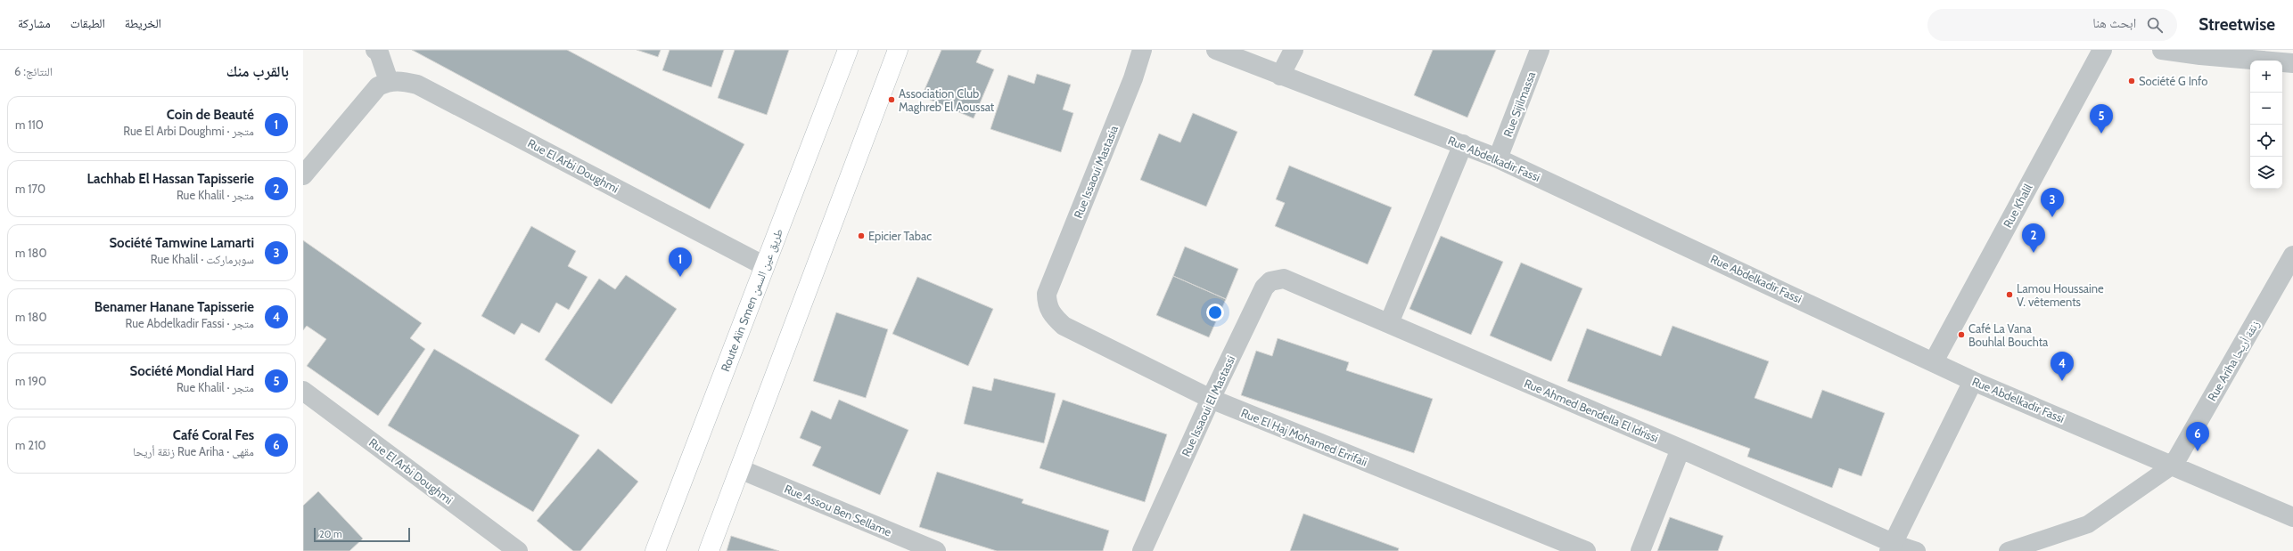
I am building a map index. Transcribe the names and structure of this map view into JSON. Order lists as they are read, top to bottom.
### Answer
{
  "streets": {
    "main road": ["Route Aïn Smen طريق عين السمن"],
    "street": [
      "Rue Sijilmassa",
      "Rue Abdelkadir Fassi",
      "Rue El Arbi Doughmi",
      "Rue Issaoui Mastasia",
      "Rue Khalil",
      "Rue Ariha زنقة أريحا",
      "Rue Issaoui El Mastassi",
      "Rue Ahmed Bendella El Idrissi",
      "Rue El Haj Mohamed Errifaii",
      "Rue Assou Ben Sellame"
    ]
  },
  "crossings": [
    ["Rue Sijilmassa", "Rue Abdelkadir Fassi"],
    ["Rue Abdelkadir Fassi", "Rue Khalil"],
    ["Rue Abdelkadir Fassi", "Rue Ariha زنقة أريحا"],
    ["Rue El Arbi Doughmi", "Route Aïn Smen طريق عين السمن"],
    ["Rue Issaoui Mastasia", "Rue El Haj Mohamed Errifaii"],
    ["Rue Issaoui El Mastassi", "Rue Ahmed Bendella El Idrissi"],
    ["Rue Issaoui El Mastassi", "Rue El Haj Mohamed Errifaii"]
  ],
  "places": [
    "Société G Info",
    "Association Club Maghreb El Aoussat",
    "Epicier Tabac",
    "Lamou Houssaine V. vêtements",
    "Café La Vana Bouhlal Bouchta"
  ],
  "scale_bar": "20 m",
  "page": {
    "header": "Streetwise",
    "search": "ابحث هنا",
    "nav": ["الخريطة", "الطبقات", "مشاركة"],
    "heading": ["بالقرب منك", "النتائج: 6"],
    "map_buttons": ["+", "−"],
    "list": [
      {
        "mark": "1",
        "name": "Coin de Beauté",
        "note": "متجر · Rue El Arbi Doughmi",
        "value": "110 m"
      },
      {
        "mark": "2",
        "name": "Lachhab El Hassan Tapisserie",
        "note": "متجر · Rue Khalil",
        "value": "170 m"
      },
      {
        "mark": "3",
        "name": "Société Tamwine Lamarti",
        "note": "سوبرماركت · Rue Khalil",
        "value": "180 m"
      },
      {
        "mark": "4",
        "name": "Benamer Hanane Tapisserie",
        "note": "متجر · Rue Abdelkadir Fassi",
        "value": "180 m"
      },
      {
        "mark": "5",
        "name": "Société Mondial Hard",
        "note": "متجر · Rue Khalil",
        "value": "190 m"
      },
      {
        "mark": "6",
        "name": "Café Coral Fes",
        "note": "مقهى · Rue Ariha زنقة أريحا",
        "value": "210 m"
      }
    ],
    "pins": [
      "5",
      "3",
      "2",
      "1",
      "4",
      "6"
    ],
    "scale": "20 m"
  }
}
